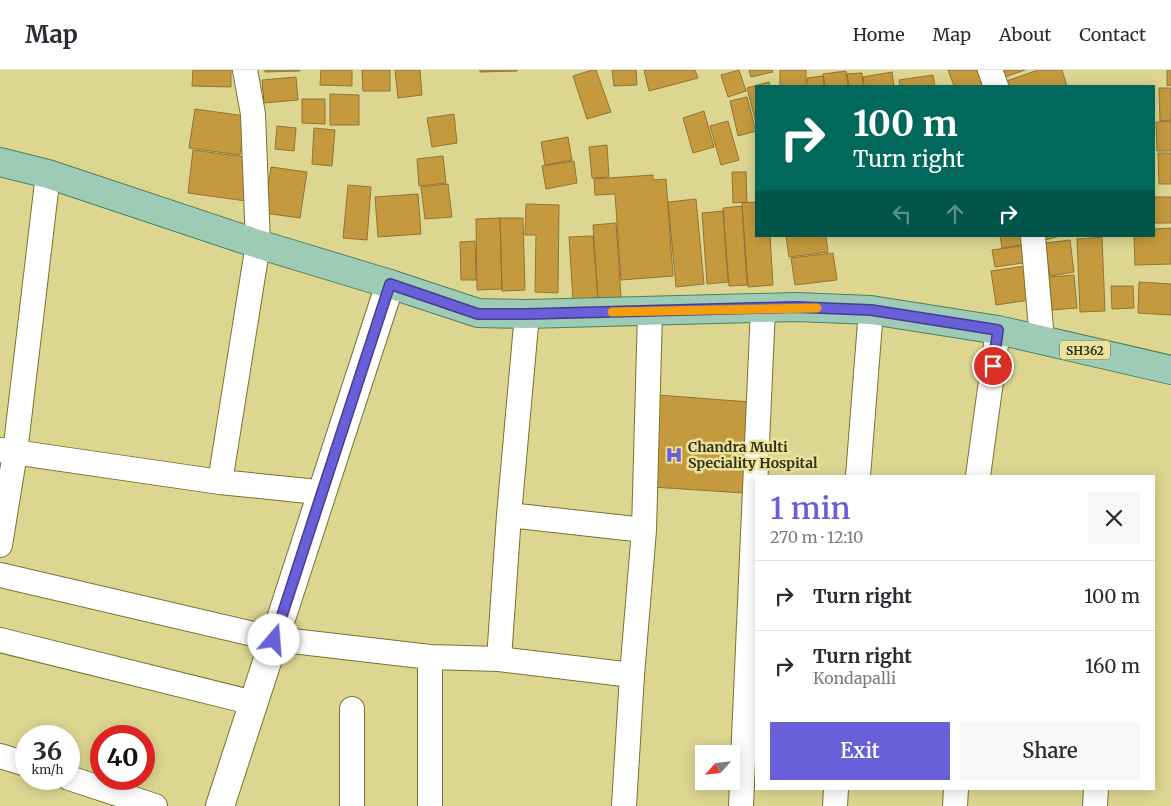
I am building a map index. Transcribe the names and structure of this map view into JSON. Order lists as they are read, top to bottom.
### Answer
{
  "streets": {
    "main road": ["SH362"]
  },
  "places": {
    "hospital": ["Chandra Multi Speciality Hospital"]
  },
  "north": "bottom left",
  "page": {
    "header": "Map",
    "nav": [
      "Home",
      "Map",
      "About",
      "Contact"
    ],
    "turn": ["100 m", "Turn right"],
    "heading": ["1 min", "270 m · 12:10"],
    "list": [
      {
        "name": "Turn right",
        "value": "100 m"
      },
      {
        "name": "Turn right",
        "note": "Kondapalli",
        "value": "160 m"
      }
    ],
    "buttons": ["Exit", "Share"],
    "speed": "36 km/h",
    "limit": "40"
  }
}
